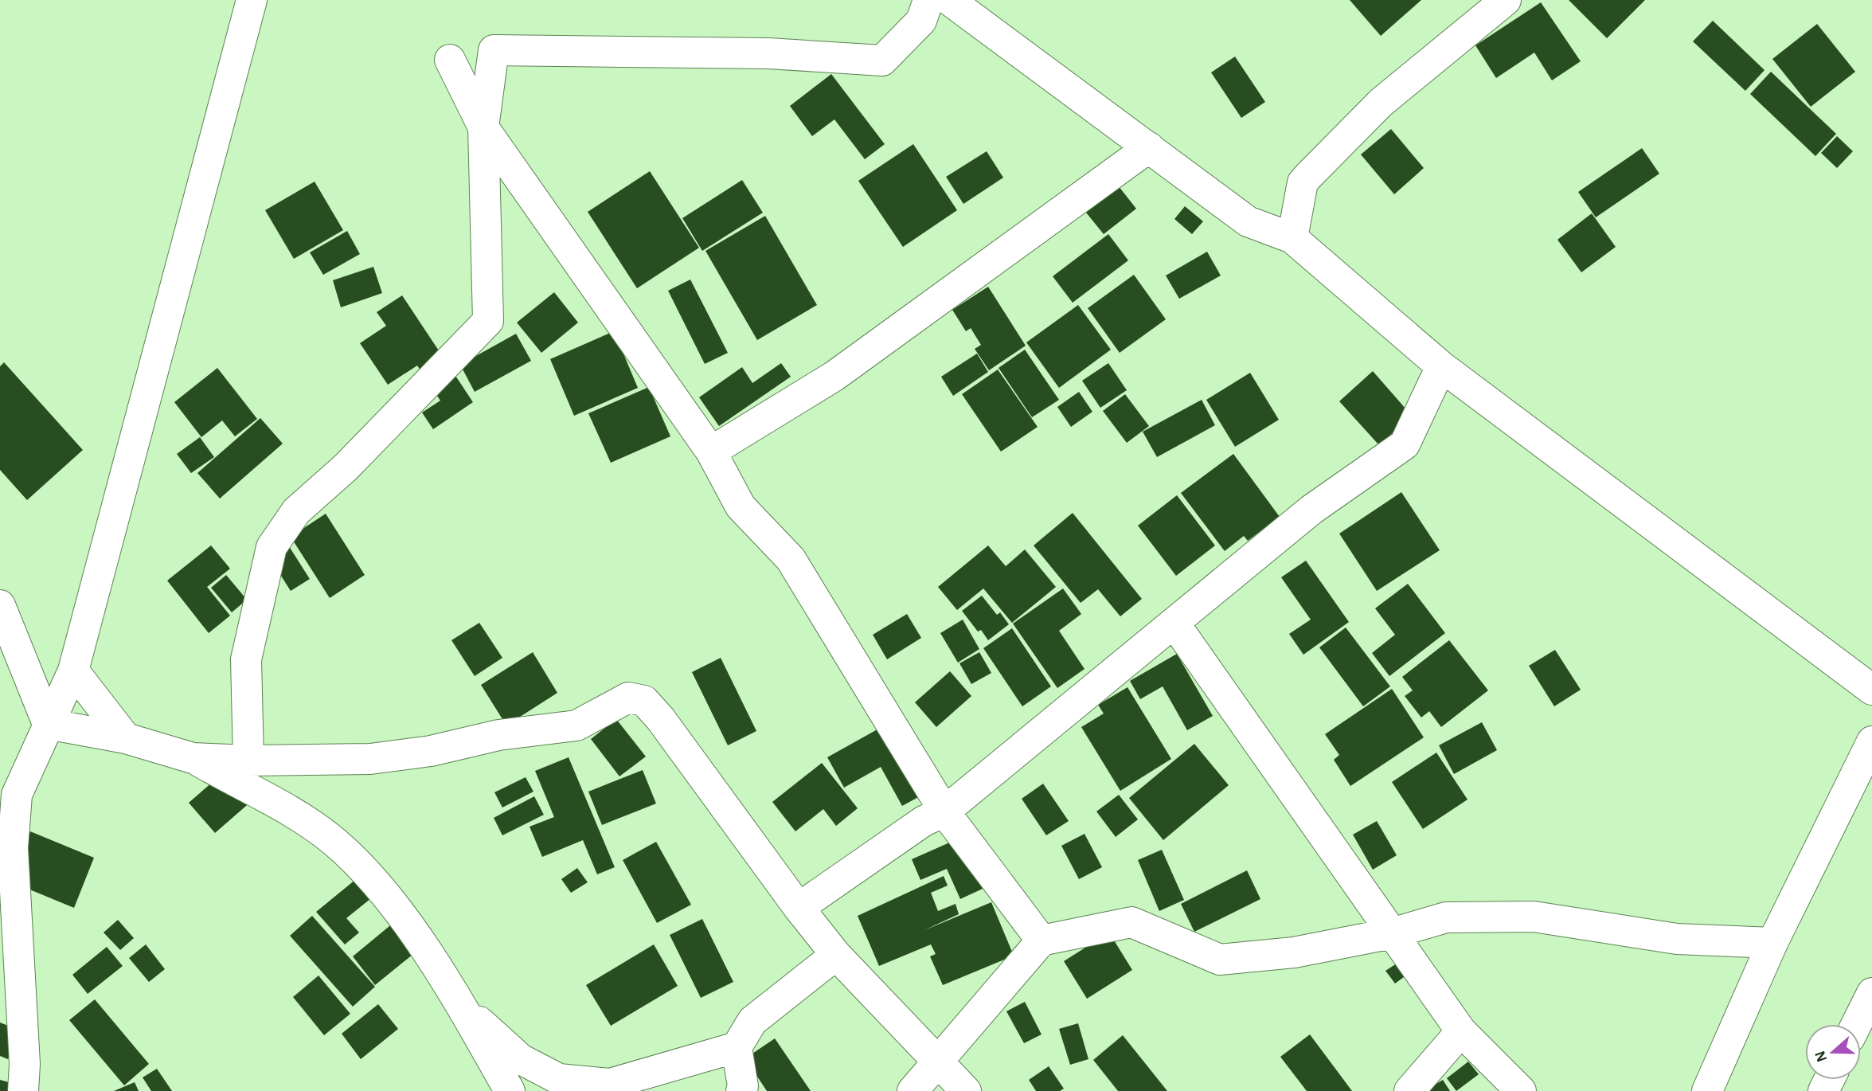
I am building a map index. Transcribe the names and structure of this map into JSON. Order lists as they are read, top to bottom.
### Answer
{
  "north": "left"
}
